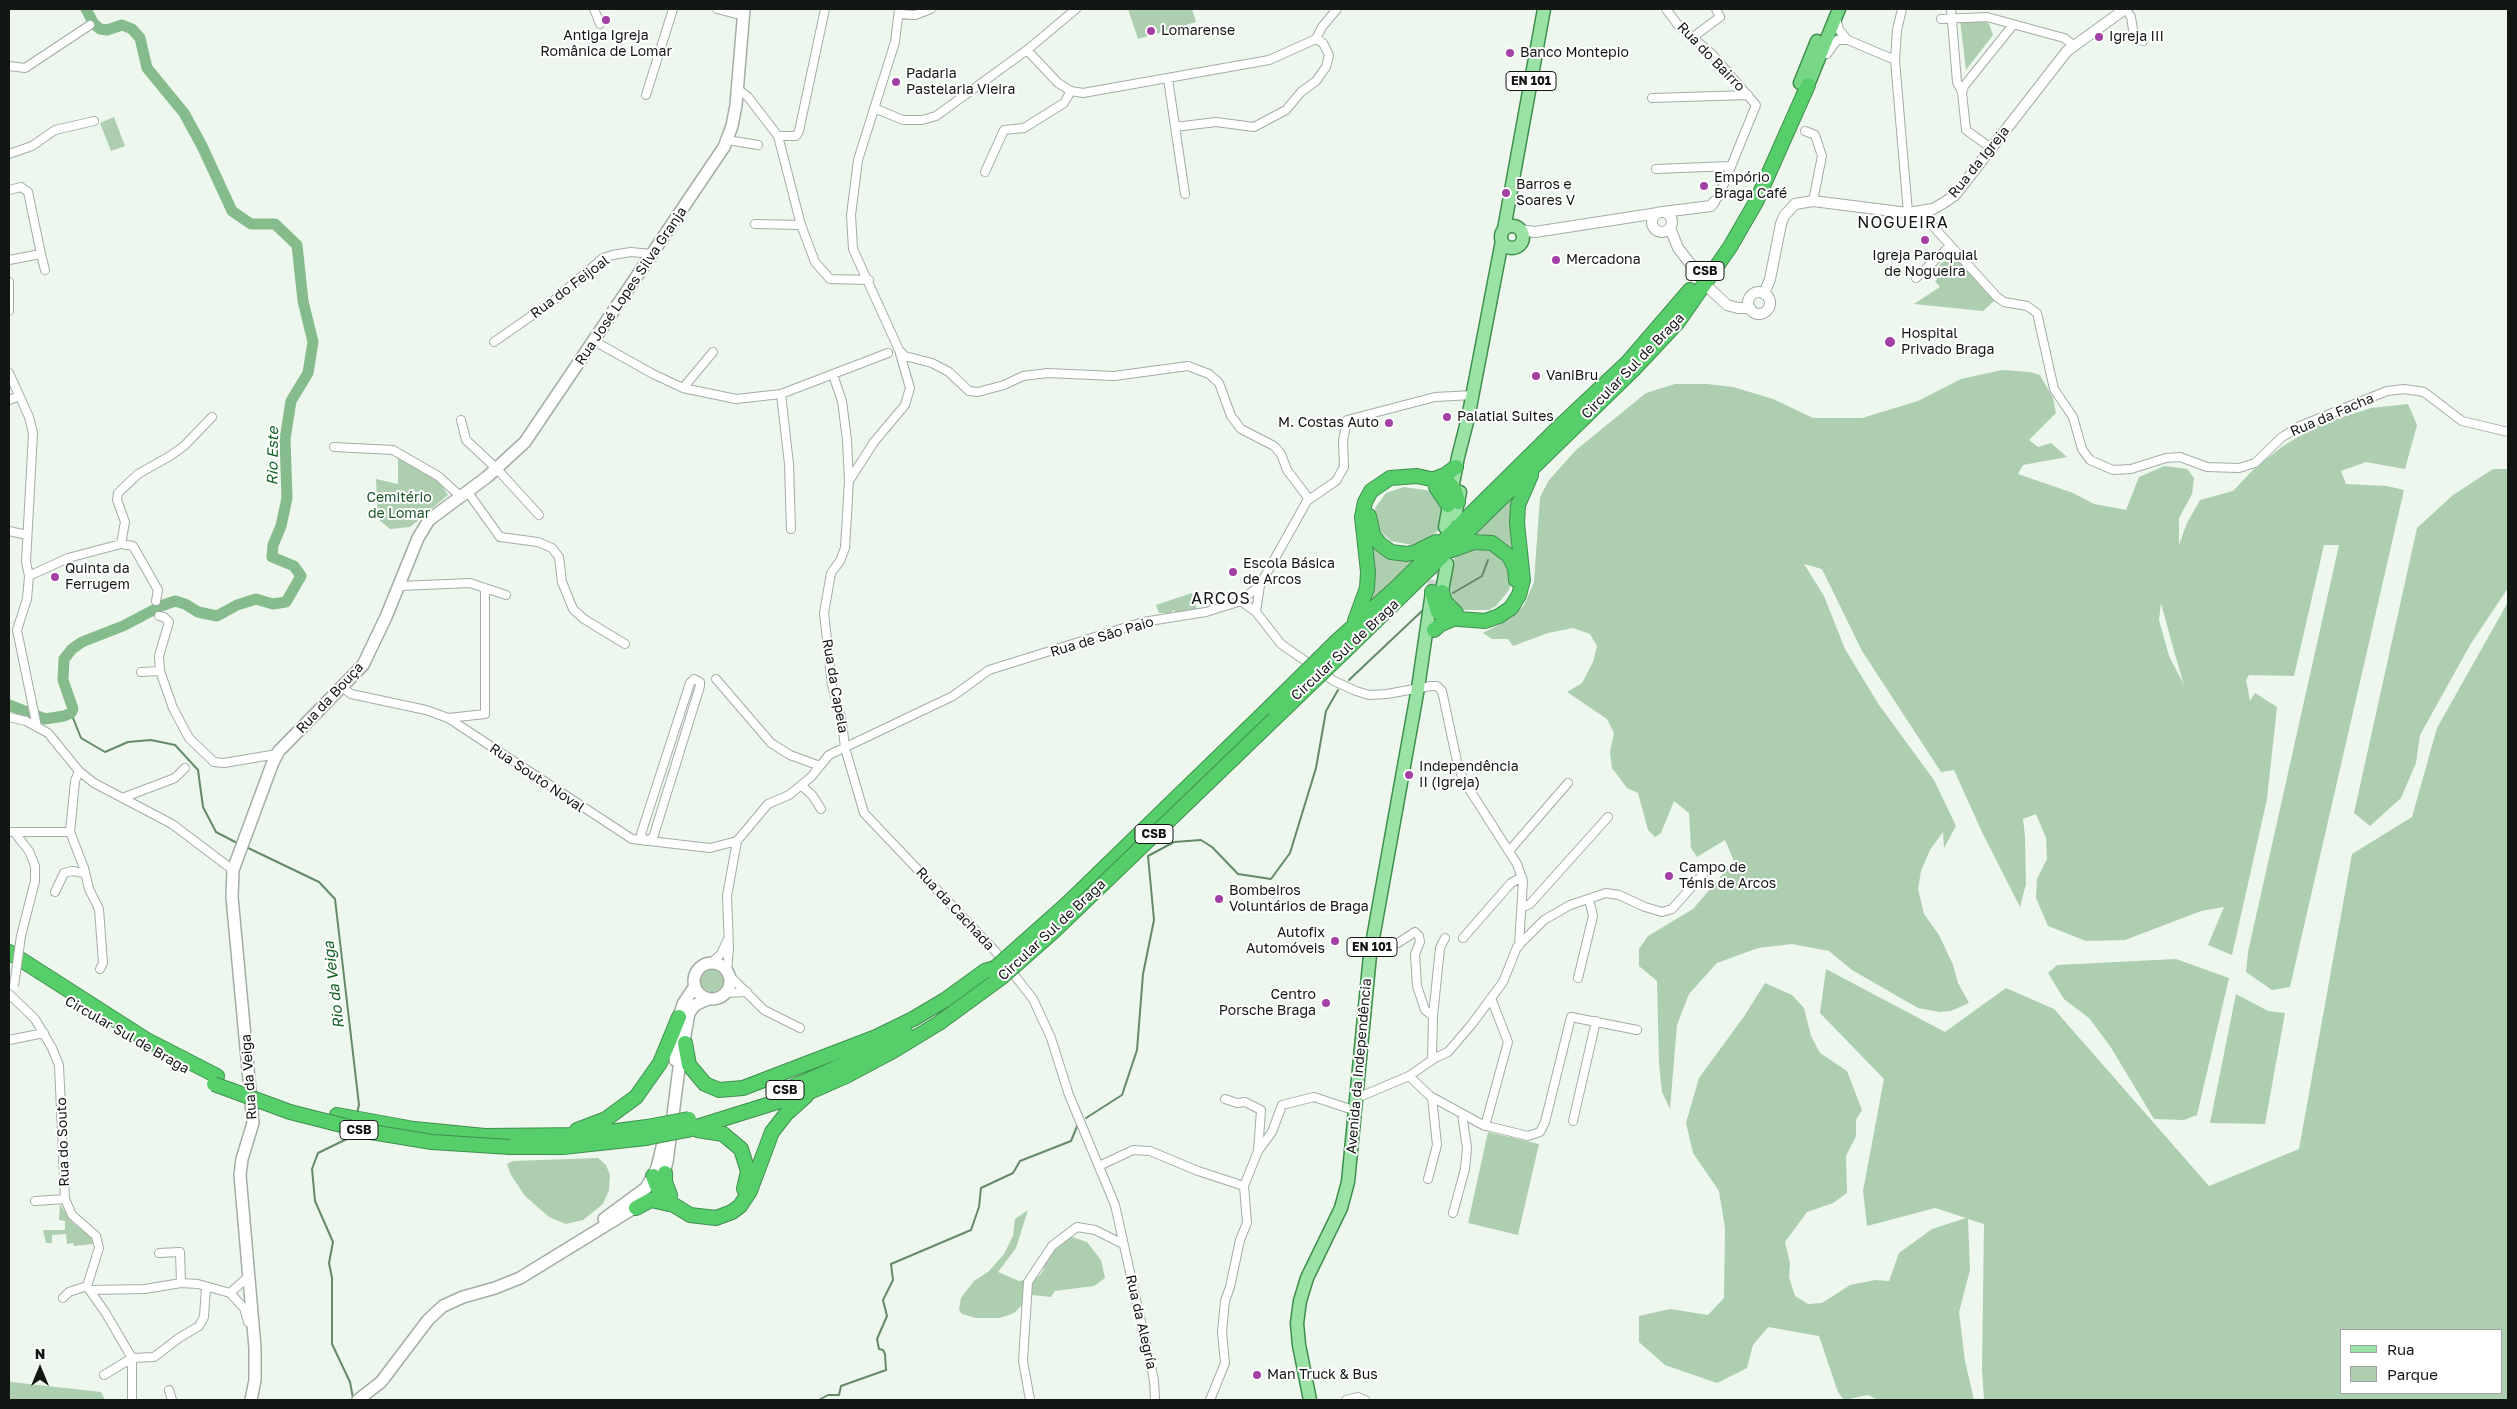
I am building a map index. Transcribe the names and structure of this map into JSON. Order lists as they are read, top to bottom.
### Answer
{
  "streets": {
    "highway": ["CSB", "Circular Sul de Braga"],
    "main road": [
      "EN 101",
      "Rua José Lopes Silva Granja",
      "Rua da Bouça",
      "Avenida da Independência",
      "Rua da Veiga"
    ],
    "street": [
      "Rua do Bairro",
      "Rua da Igreja",
      "Rua do Feijoal",
      "Rua da Facha",
      "Rua de São Paio",
      "Rua da Capela",
      "Rua Souto Noval",
      "Rua da Cachada",
      "Rua do Souto",
      "Rua da Alegría"
    ]
  },
  "crossings": [
    ["Rua da Igreja", "Rua da Facha"],
    ["CSB", "Circular Sul de Braga"],
    ["Rua José Lopes Silva Granja", "Rua do Feijoal"],
    ["Rua José Lopes Silva Granja", "Rua da Bouça"],
    ["Rua de São Paio", "Rua da Capela"],
    ["Rua de São Paio", "Rua Souto Noval"],
    ["Rua de São Paio", "Rua da Cachada"],
    ["Rua da Capela", "Rua da Cachada"],
    ["Rua da Bouça", "Rua Souto Noval"],
    ["Rua da Bouça", "Rua da Veiga"],
    ["Rua da Cachada", "Rua da Alegría"]
  ],
  "districts": ["NOGUEIRA", "ARCOS"],
  "water": ["Rio Este", "Rio da Veiga"],
  "parks": ["Cemitério de Lomar"],
  "places": [
    "Antiga Igreja Românica de Lomar",
    "Lomarense",
    "Igreja III",
    "Banco Montepio",
    "Padaria Pastelaria Vieira",
    "Empório Braga Café",
    "Barros e Soares V",
    "Igreja Paroquial de Nogueira",
    "Mercadona",
    "Hospital Privado Braga",
    "VaniBru",
    "Palatial Suites",
    "M. Costas Auto",
    "Escola Básica de Arcos",
    "Quinta da Ferrugem",
    "Independência II (Igreja)",
    "Campo de Ténis de Arcos",
    "Bombeiros Voluntários de Braga",
    "Autofix Automóveis",
    "Centro Porsche Braga",
    "Man Truck & Bus"
  ],
  "legend": ["Rua", "Parque"],
  "north": "top"
}
